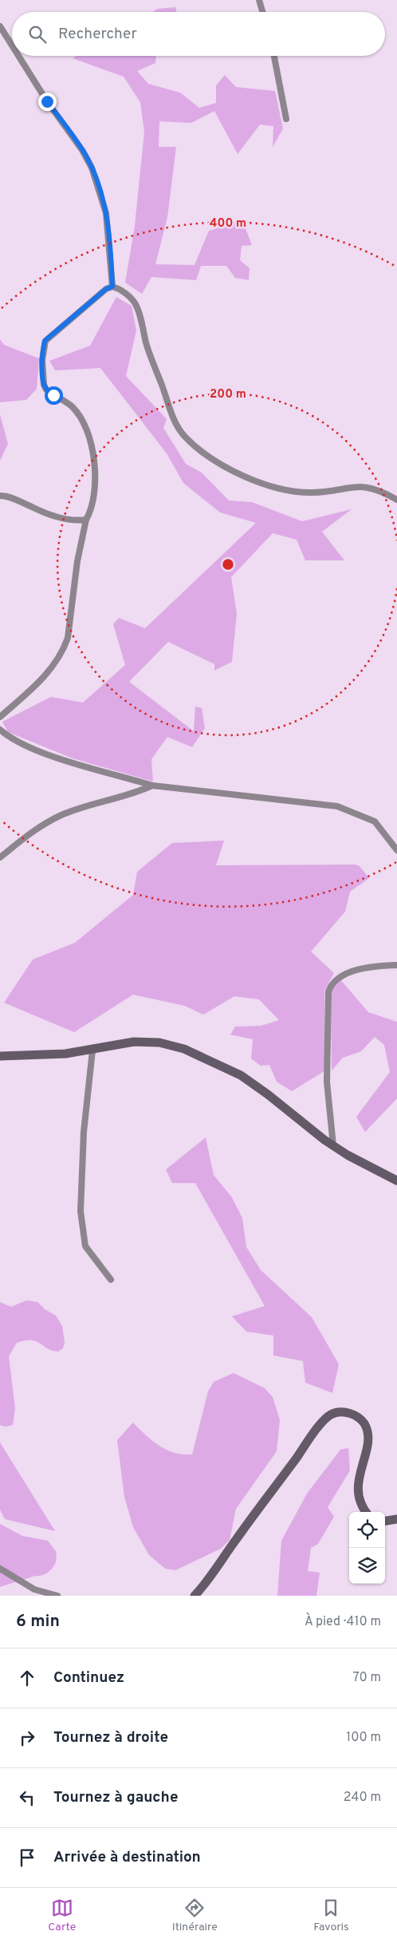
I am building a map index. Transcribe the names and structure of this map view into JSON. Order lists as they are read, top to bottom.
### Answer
{
  "page": {
    "search": "Rechercher",
    "heading": ["6 min", "À pied · 410 m"],
    "list": [
      ["Continuez", "70 m"],
      ["Tournez à droite", "100 m"],
      ["Tournez à gauche", "240 m"],
      "Arrivée à destination"
    ],
    "nav": ["Carte", "Itinéraire", "Favoris"]
  },
  "rings": ["400 m", "200 m"]
}
